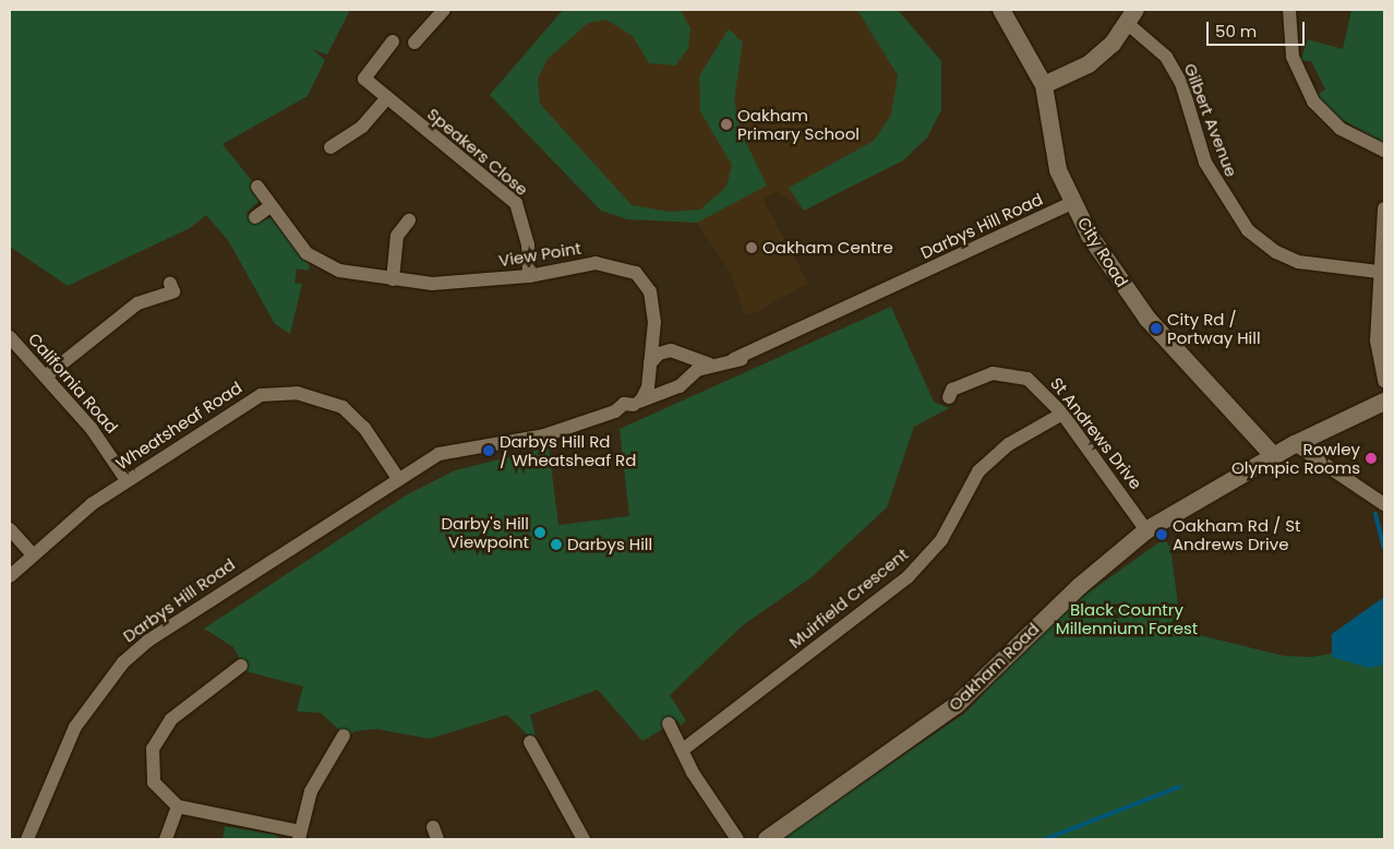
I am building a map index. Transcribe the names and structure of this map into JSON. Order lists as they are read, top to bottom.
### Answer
{
  "streets": {
    "street": [
      "Gilbert Avenue",
      "Speakers Close",
      "Darbys Hill Road",
      "City Road",
      "View Point",
      "California Road",
      "Wheatsheaf Road",
      "St Andrews Drive",
      "Muirfield Crescent",
      "Oakham Road"
    ]
  },
  "crossings": [
    ["Speakers Close", "View Point"],
    ["Darbys Hill Road", "City Road"],
    ["Darbys Hill Road", "View Point"],
    ["Darbys Hill Road", "Wheatsheaf Road"],
    ["City Road", "Oakham Road"],
    ["California Road", "Wheatsheaf Road"],
    ["St Andrews Drive", "Muirfield Crescent"],
    ["St Andrews Drive", "Oakham Road"]
  ],
  "parks": ["Black Country Millennium Forest"],
  "places": [
    "Oakham Primary School",
    "Oakham Centre",
    "City Rd / Portway Hill",
    "Darbys Hill Rd / Wheatsheaf Rd",
    "Rowley Olympic Rooms",
    "Darby's Hill Viewpoint",
    "Oakham Rd / St Andrews Drive",
    "Darbys Hill"
  ],
  "scale_bar": "50 m"
}
